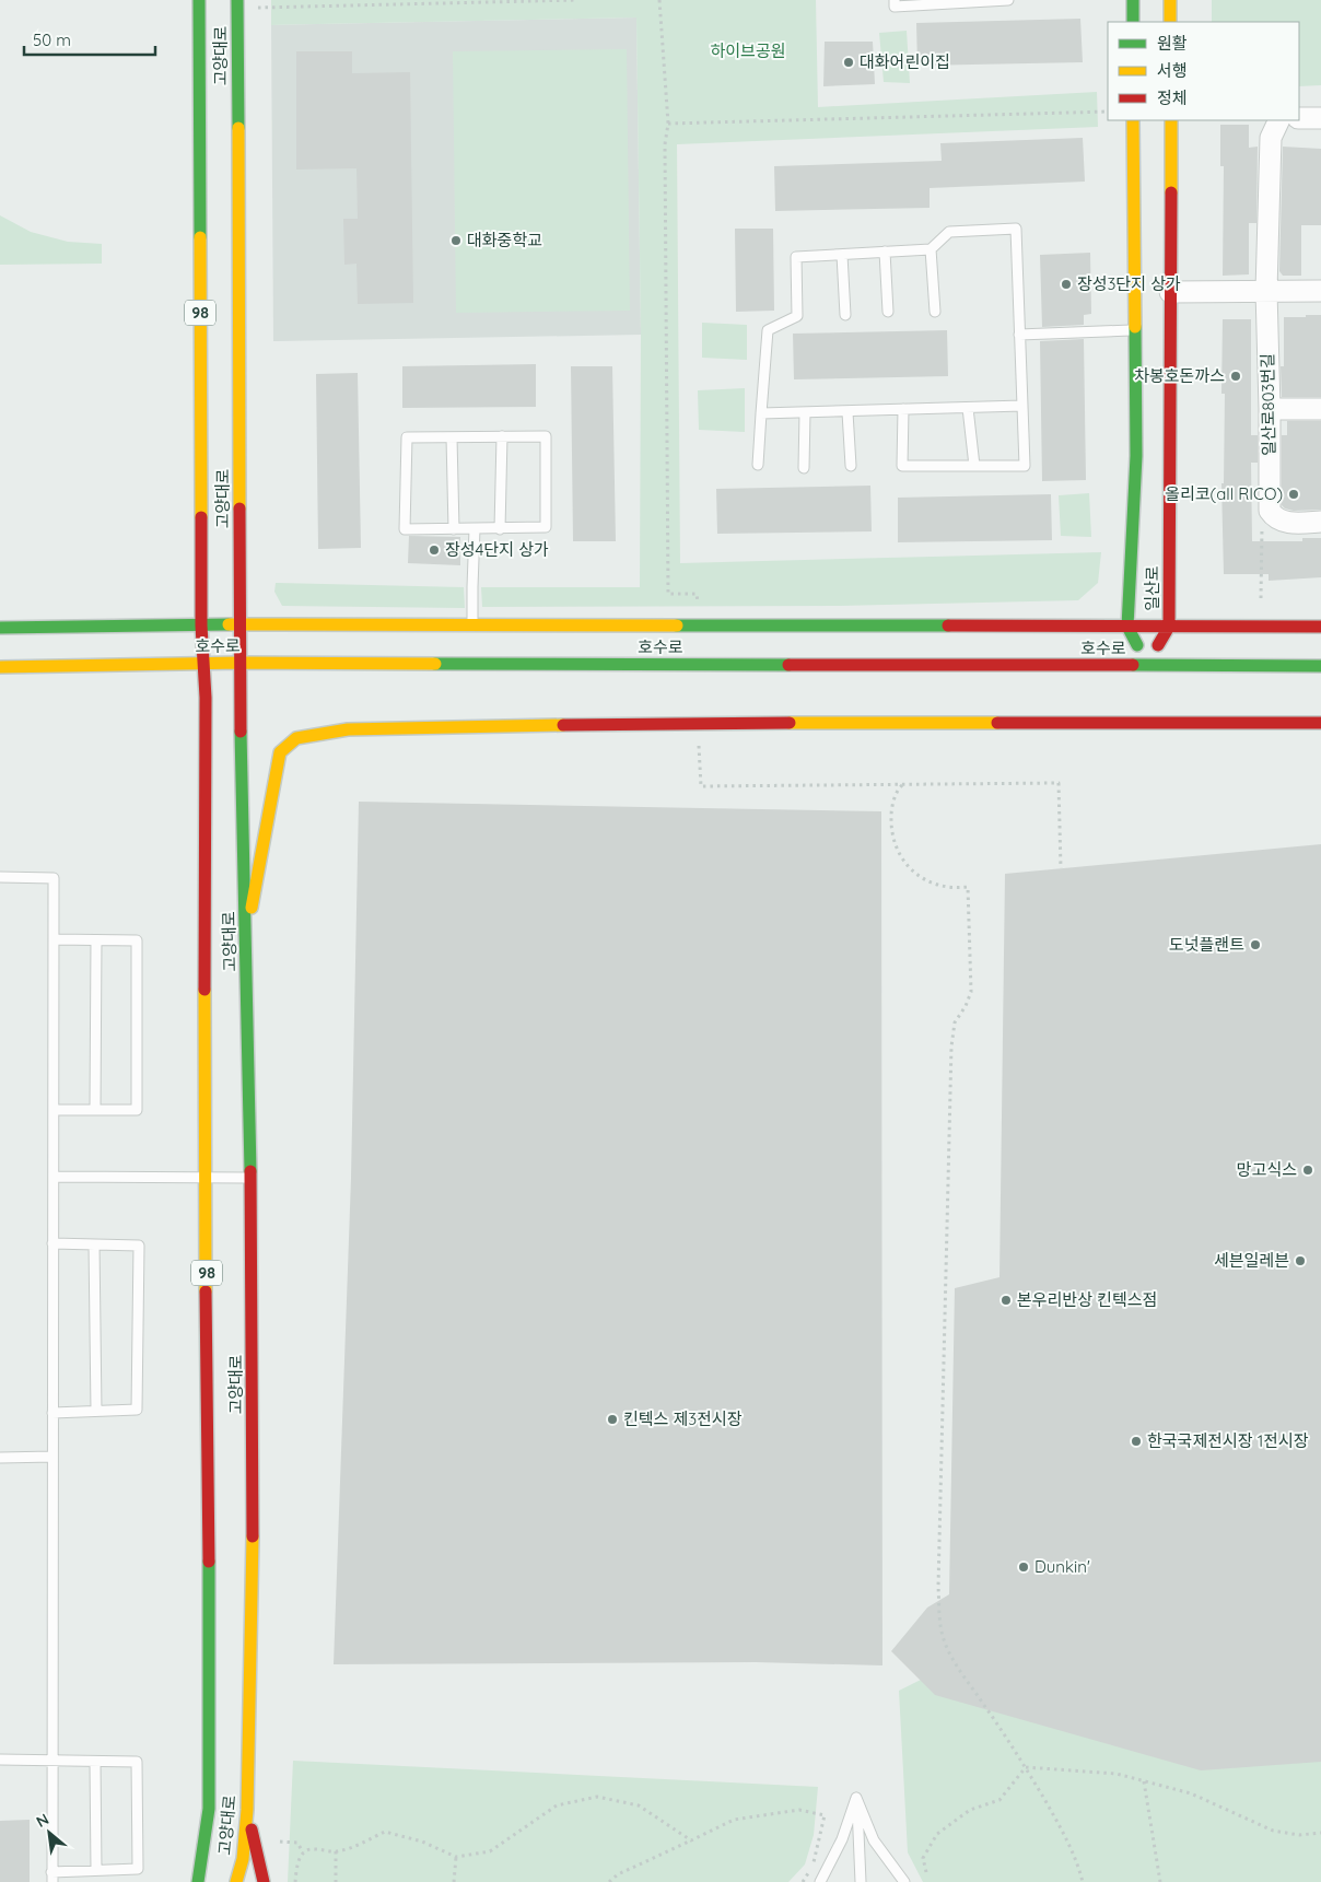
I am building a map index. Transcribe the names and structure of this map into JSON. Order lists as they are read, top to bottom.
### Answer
{
  "streets": {
    "main road": [
      "고양대로",
      "98",
      "일산로",
      "호수로"
    ],
    "street": ["일산로803번길"]
  },
  "crossings": [
    ["고양대로", "호수로"],
    ["일산로", "호수로"]
  ],
  "parks": ["하이브공원"],
  "places": [
    "대화어린이집",
    "대화중학교",
    "장성3단지 상가",
    "차봉호돈까스",
    "올리코(all RICO)",
    "장성4단지 상가",
    "도넛플랜트",
    "망고식스",
    "세븐일레븐",
    "본우리반상 킨텍스점",
    "킨텍스 제3전시장",
    "한국국제전시장 1전시장",
    "Dunkin'"
  ],
  "legend": ["원활", "서행", "정체"],
  "scale_bar": "50 m",
  "north": "top left"
}
